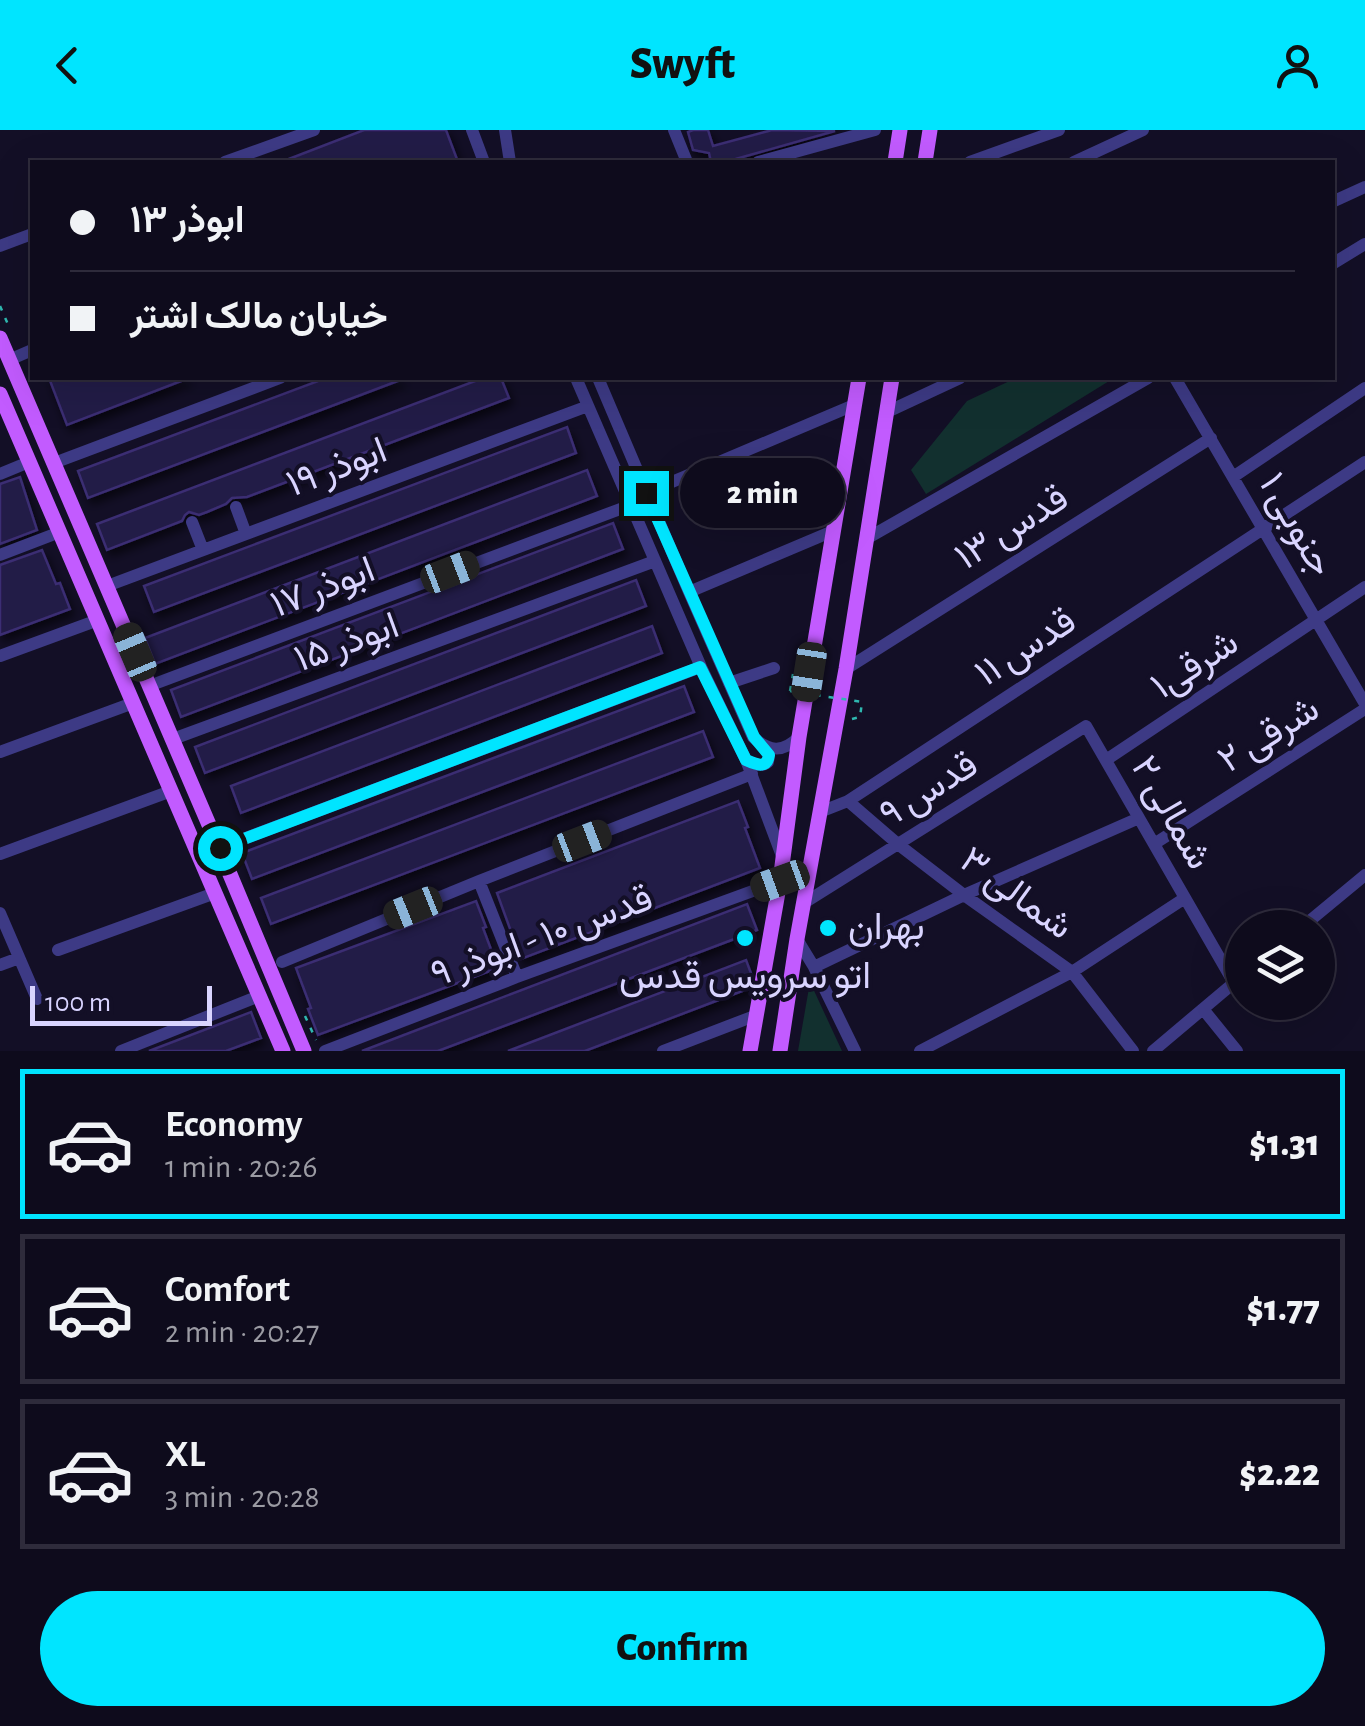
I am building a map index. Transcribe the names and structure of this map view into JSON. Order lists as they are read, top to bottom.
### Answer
{
  "streets": {
    "street": [
      "ابوذر ۱۹",
      "۱ جنوبی",
      "قدس ۱۳",
      "ابوذر ۱۷",
      "ابوذر ۱۵",
      "قدس ۱۱",
      "شرقی۱",
      "شرقی ۲",
      "قدس ۹",
      "شمالی ۲",
      "شمالی ۳",
      "قدس ۱۰ - ابوذر ۹"
    ]
  },
  "crossings": [
    ["۱ جنوبی", "قدس ۱۳"],
    ["۱ جنوبی", "قدس ۱۱"],
    ["۱ جنوبی", "شرقی۱"],
    ["۱ جنوبی", "شرقی ۲"],
    ["قدس ۱۱", "شمالی ۳"],
    ["شرقی۱", "شمالی ۲"],
    ["شرقی ۲", "شمالی ۲"],
    ["قدس ۹", "شمالی ۲"],
    ["قدس ۹", "شمالی ۳"]
  ],
  "places": ["بهران", "اتو سرویس قدس"],
  "scale_bar": "100 m",
  "page": {
    "header": "Swyft",
    "banner": ["ابوذر ۱۳", "خیابان مالک اشتر"],
    "bubble": "2 min",
    "scale": "100 m",
    "list": [
      {
        "name": "Economy",
        "note": "1 min · 20:26",
        "value": "$1.31"
      },
      {
        "name": "Comfort",
        "note": "2 min · 20:27",
        "value": "$1.77"
      },
      {
        "name": "XL",
        "note": "3 min · 20:28",
        "value": "$2.22"
      }
    ],
    "buttons": "Confirm"
  }
}
